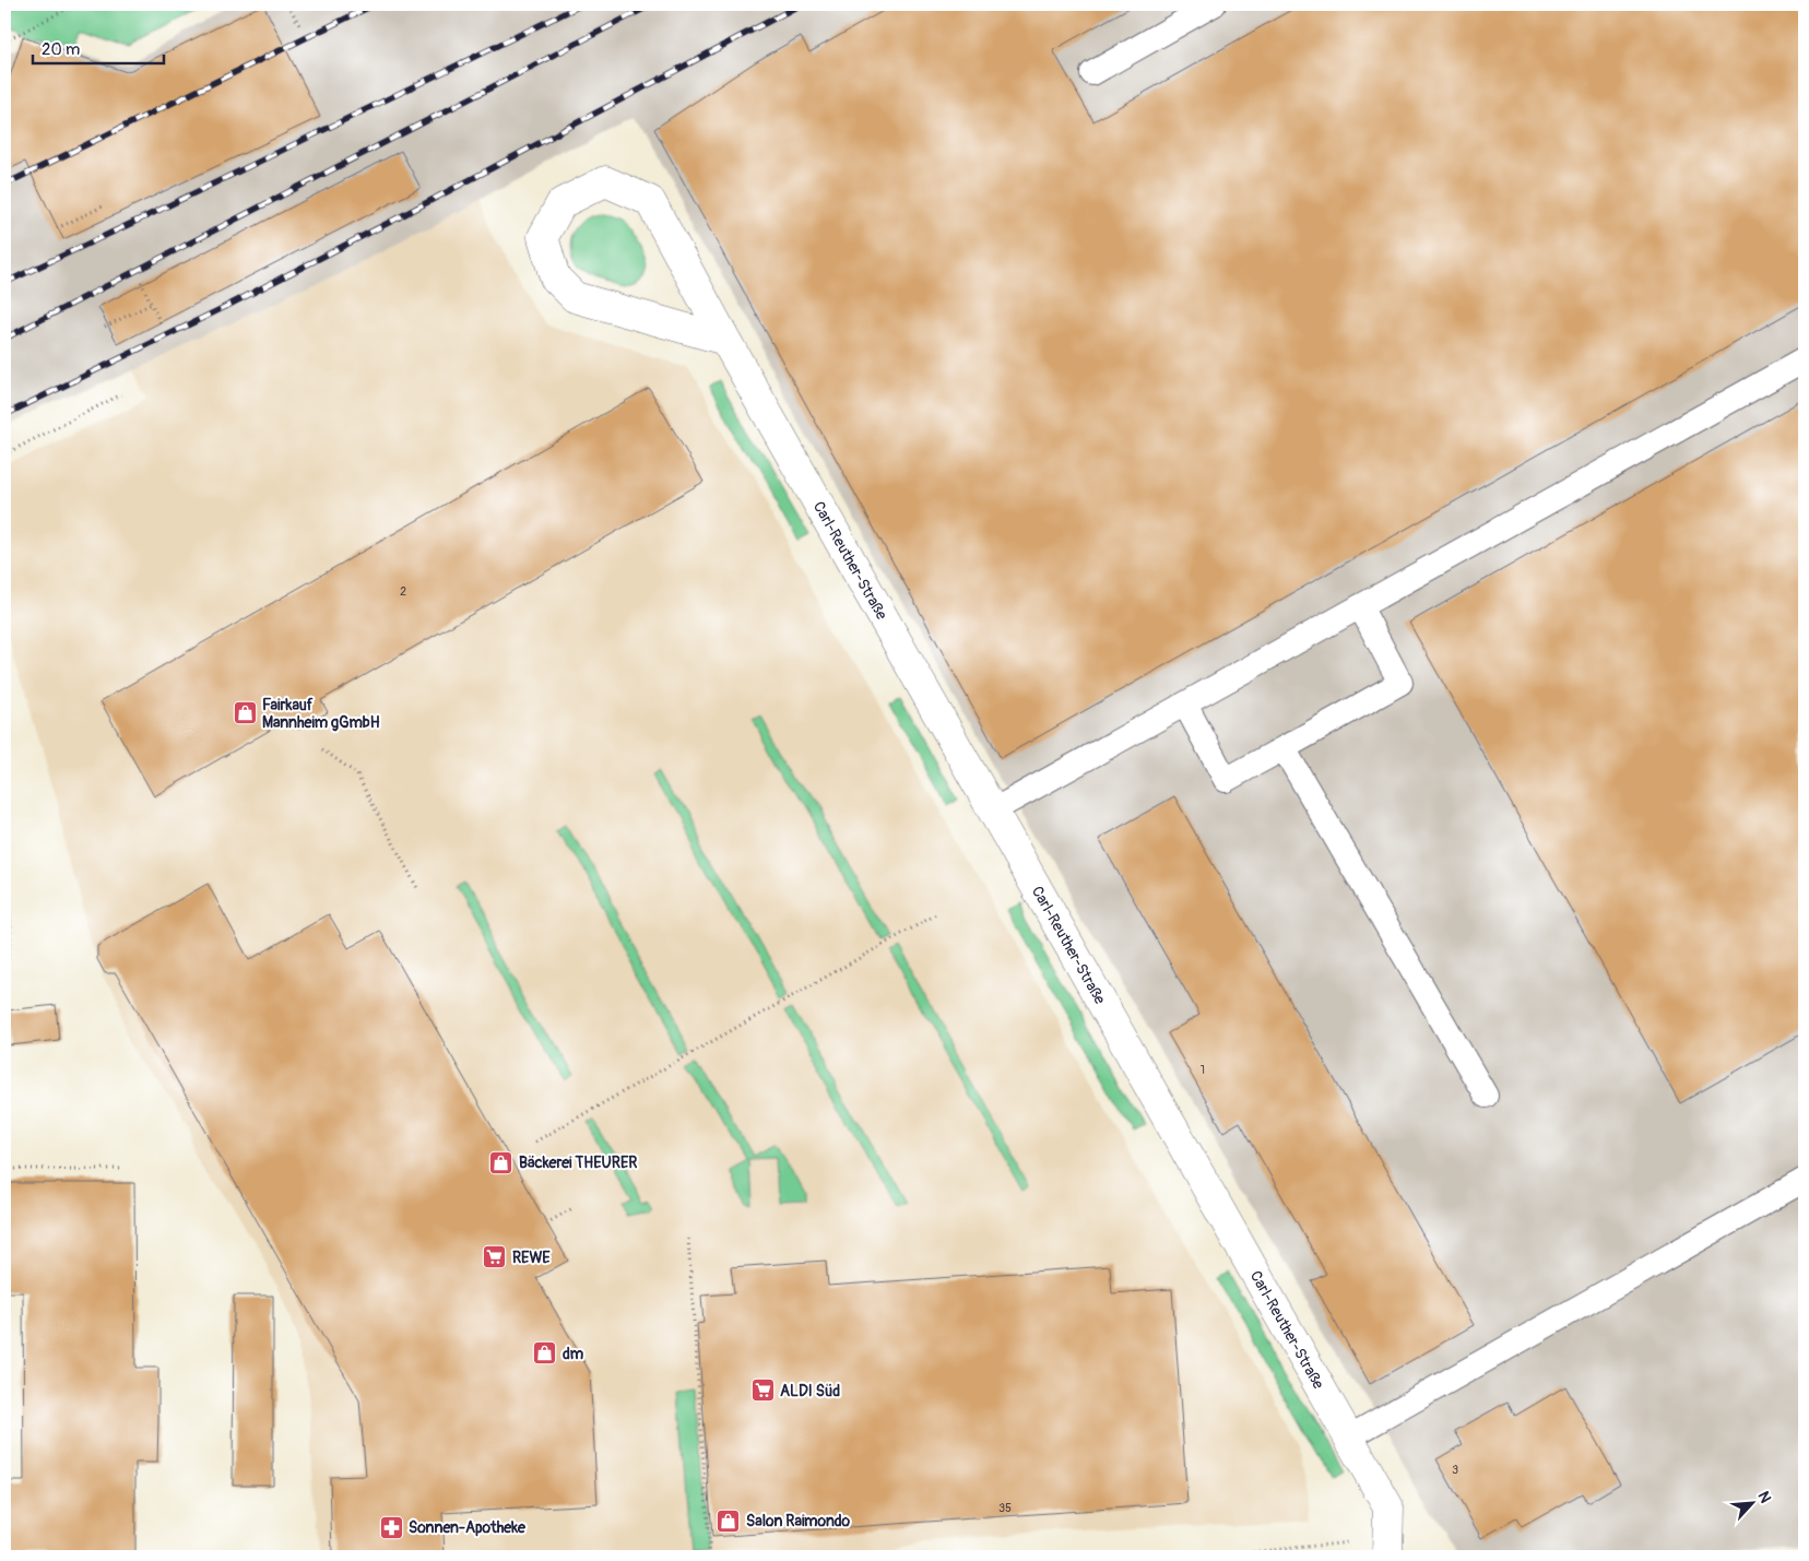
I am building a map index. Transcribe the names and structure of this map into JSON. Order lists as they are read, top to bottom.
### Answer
{
  "streets": {
    "street": ["Carl-Reuther-Straße"]
  },
  "places": {
    "shop": [
      "Fairkauf Mannheim gGmbH",
      "Bäckerei THEURER",
      "dm",
      "Salon Raimondo"
    ],
    "supermarket": ["REWE", "ALDI Süd"],
    "pharmacy": ["Sonnen-Apotheke"]
  },
  "house_numbers": [
    "2",
    "1",
    "3",
    "35"
  ],
  "scale_bar": "20 m",
  "north": "top right"
}
